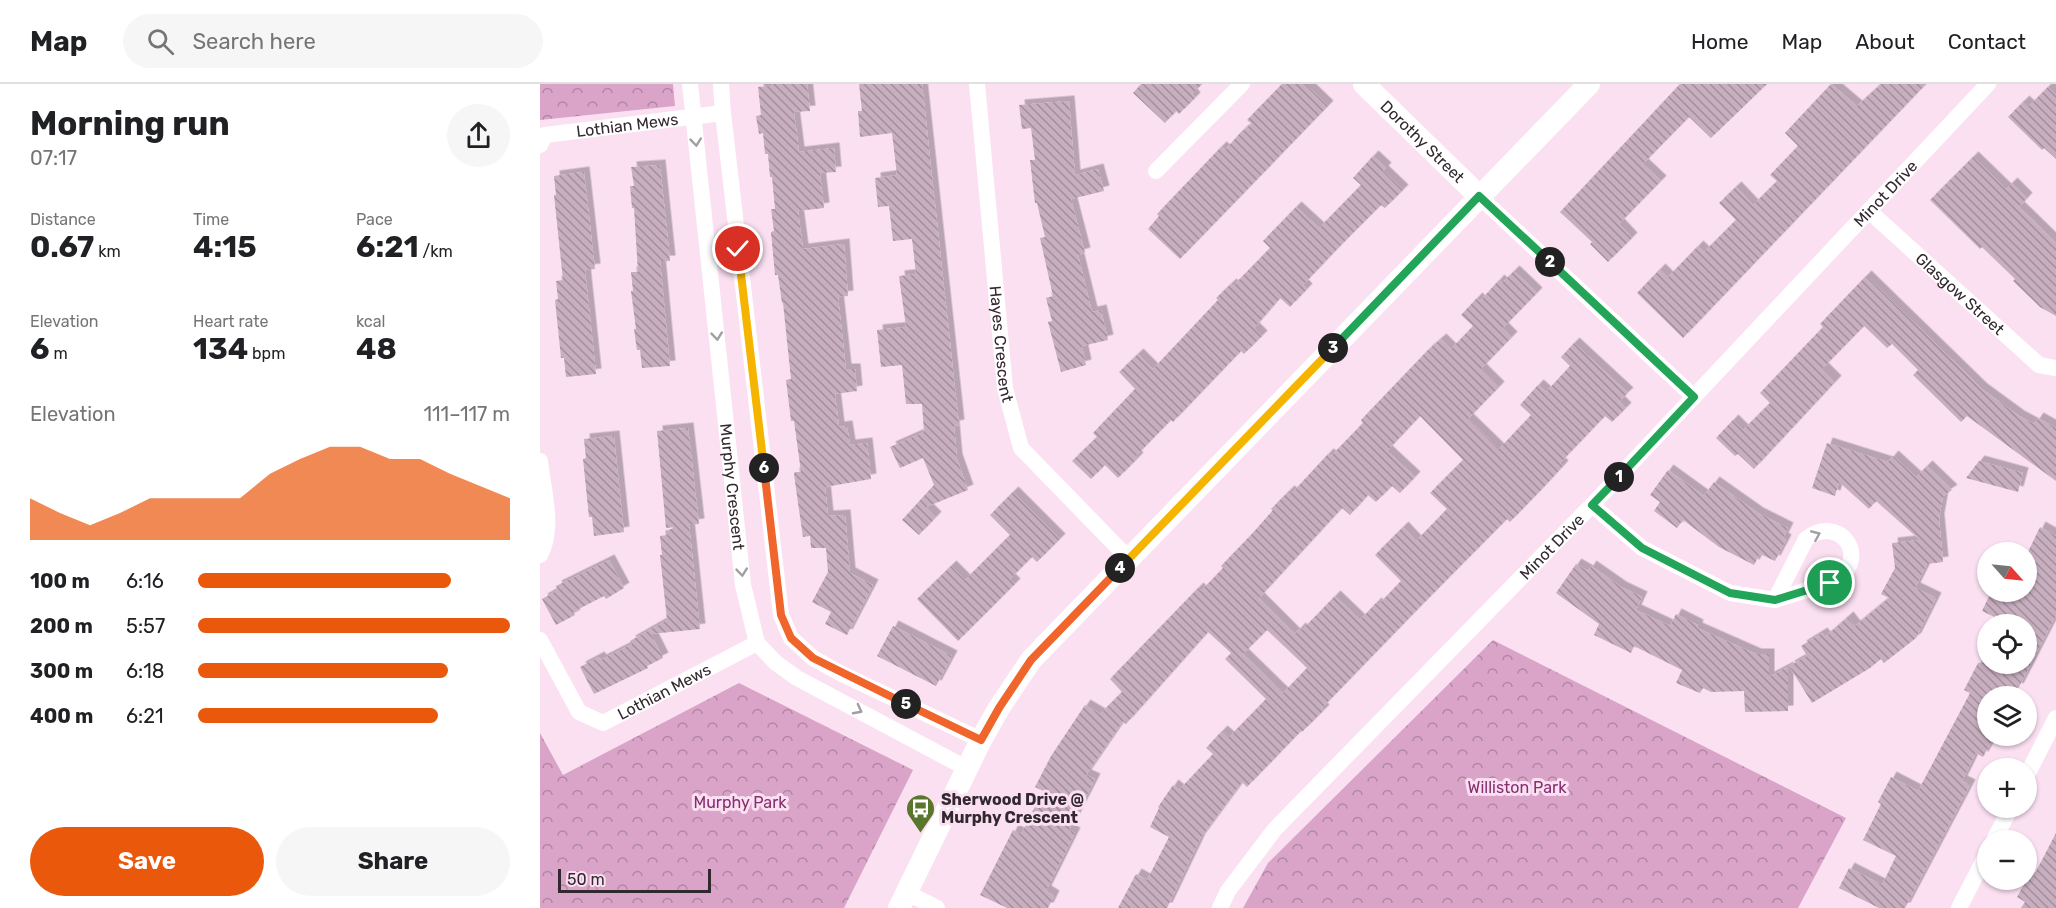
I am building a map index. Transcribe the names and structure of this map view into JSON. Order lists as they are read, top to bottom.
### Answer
{
  "streets": {
    "street": [
      "Lothian Mews",
      "Dorothy Street",
      "Minot Drive",
      "Glasgow Street",
      "Hayes Crescent",
      "Murphy Crescent"
    ]
  },
  "crossings": [
    ["Lothian Mews", "Murphy Crescent"],
    ["Dorothy Street", "Minot Drive"],
    ["Minot Drive", "Glasgow Street"]
  ],
  "one_way": ["Murphy Crescent"],
  "parks": ["Williston Park", "Murphy Park"],
  "places": {
    "bus stop": ["Sherwood Drive @ Murphy Crescent"]
  },
  "scale_bar": "50 m",
  "north": "bottom right",
  "page": {
    "header": "Map",
    "search": "Search here",
    "nav": [
      "Home",
      "Map",
      "About",
      "Contact"
    ],
    "heading": ["Morning run", "07:17"],
    "stats": [
      ["Distance", "0.67 km"],
      ["Time", "4:15"],
      ["Pace", "6:21 /km"],
      ["Elevation", "6 m"],
      ["Heart rate", "134 bpm"],
      ["kcal", "48"]
    ],
    "pins": [
      "2",
      "3",
      "6",
      "1",
      "4",
      "5"
    ],
    "chart": ["Elevation", "111–117 m"],
    "map_buttons": ["+", "−"],
    "list": [
      {
        "name": "100 m",
        "note": "6:16"
      },
      {
        "name": "200 m",
        "note": "5:57"
      },
      {
        "name": "300 m",
        "note": "6:18"
      },
      {
        "name": "400 m",
        "note": "6:21"
      }
    ],
    "buttons": ["Save", "Share"],
    "scale": "50 m"
  }
}
